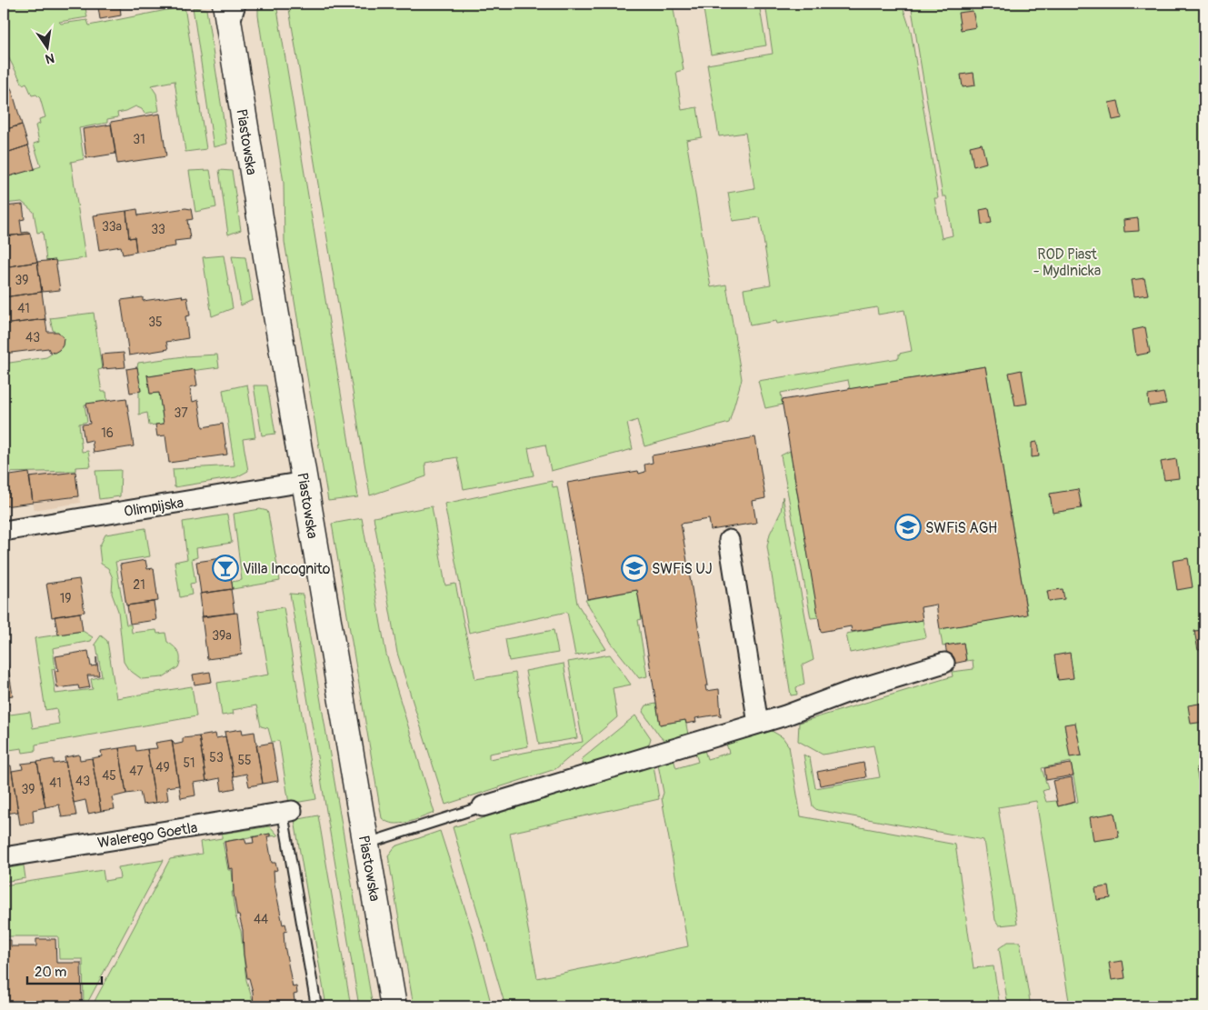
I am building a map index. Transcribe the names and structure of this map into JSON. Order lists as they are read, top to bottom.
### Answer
{
  "streets": {
    "street": ["Piastowska", "Olimpijska", "Walerego Goetla"]
  },
  "crossings": [
    ["Piastowska", "Olimpijska"]
  ],
  "parks": ["ROD Piast - Mydlnicka"],
  "places": {
    "school or university": ["SWFiS AGH", "SWFiS UJ"],
    "bar": ["Villa Incognito"]
  },
  "house_numbers": [
    "31",
    "33a",
    "33",
    "39",
    "41",
    "35",
    "43",
    "37",
    "16",
    "21",
    "19",
    "39a",
    "53",
    "55",
    "51",
    "49",
    "47",
    "45",
    "43",
    "41",
    "39",
    "44"
  ],
  "scale_bar": "20 m",
  "north": "bottom"
}
